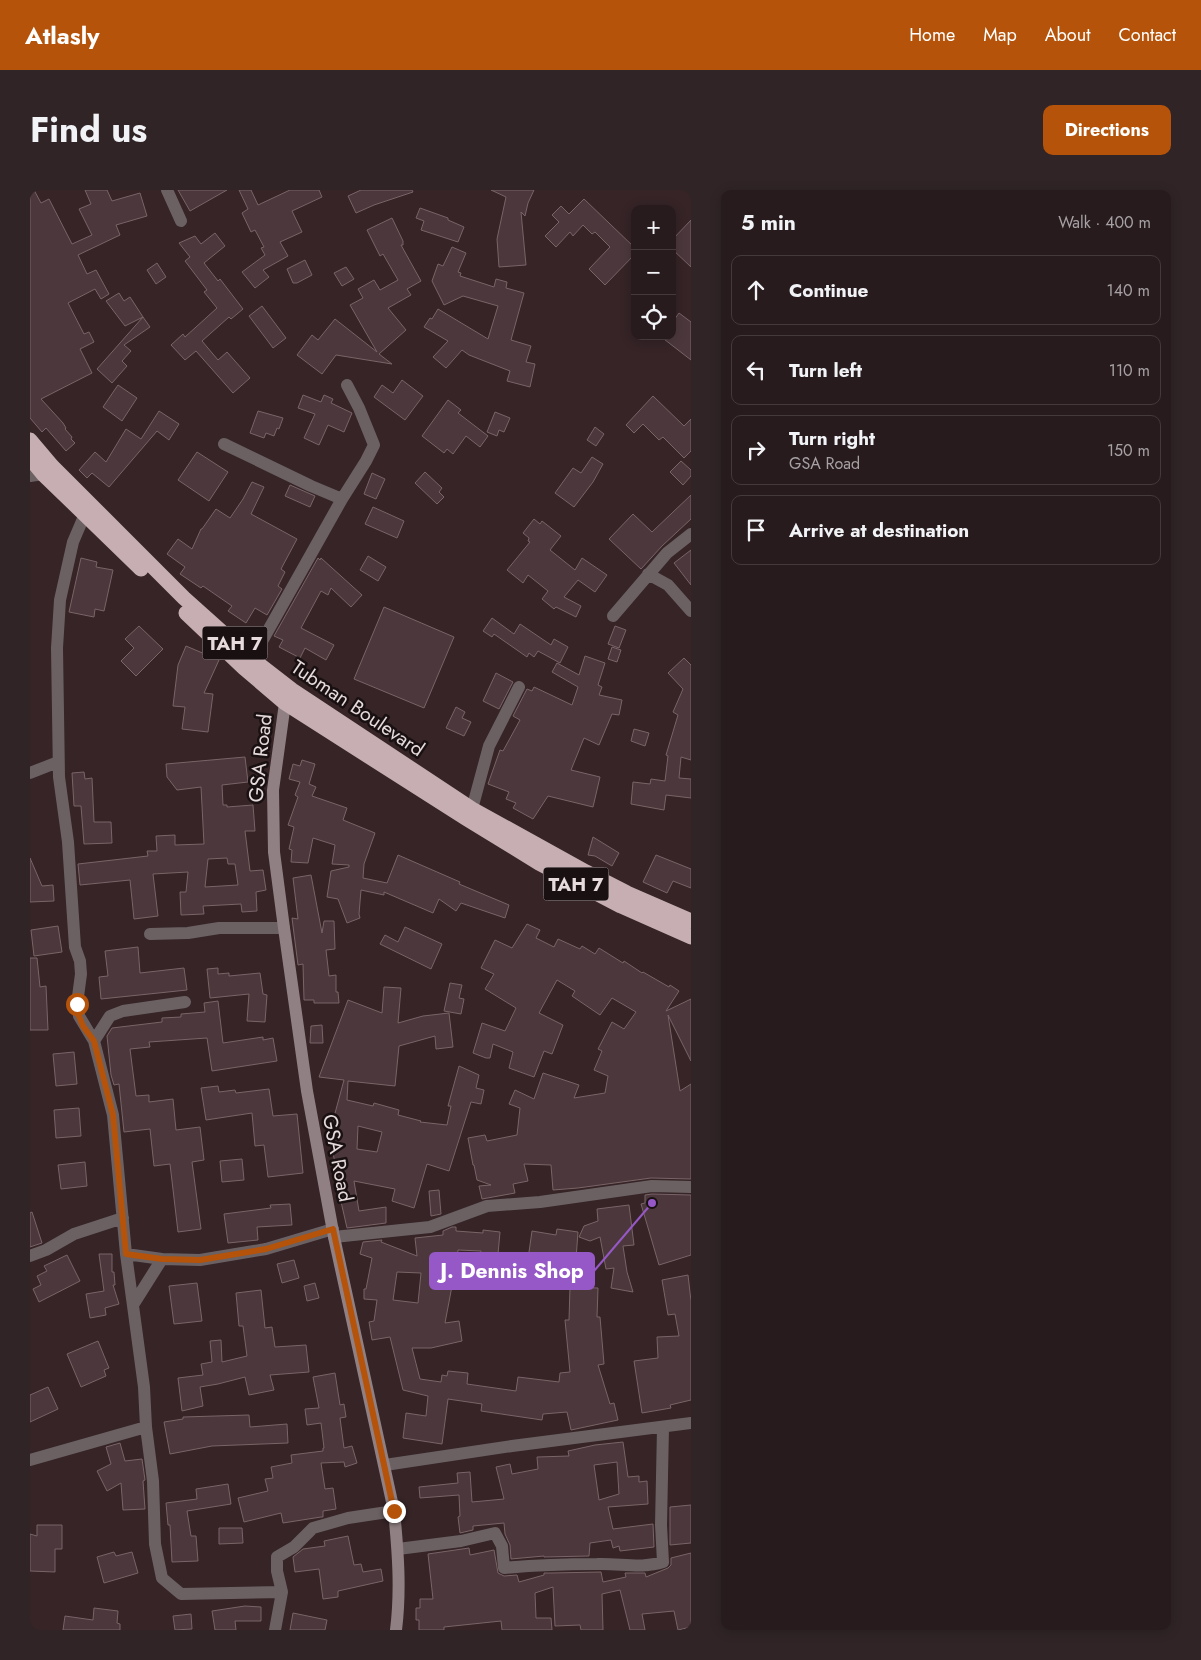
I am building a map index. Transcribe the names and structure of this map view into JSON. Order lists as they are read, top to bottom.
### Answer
{
  "streets": {
    "highway": ["TAH 7", "Tubman Boulevard"],
    "street": ["GSA Road"]
  },
  "crossings": [
    ["Tubman Boulevard", "GSA Road"]
  ],
  "places": ["J. Dennis Shop"],
  "page": {
    "header": "Atlasly",
    "nav": [
      "Home",
      "Map",
      "About",
      "Contact"
    ],
    "title": "Find us",
    "buttons": "Directions",
    "heading": ["5 min", "Walk · 400 m"],
    "map_buttons": ["+", "−"],
    "list": [
      ["Continue", "140 m"],
      ["Turn left", "110 m"],
      ["Turn right", "GSA Road", "150 m"],
      "Arrive at destination"
    ]
  }
}
